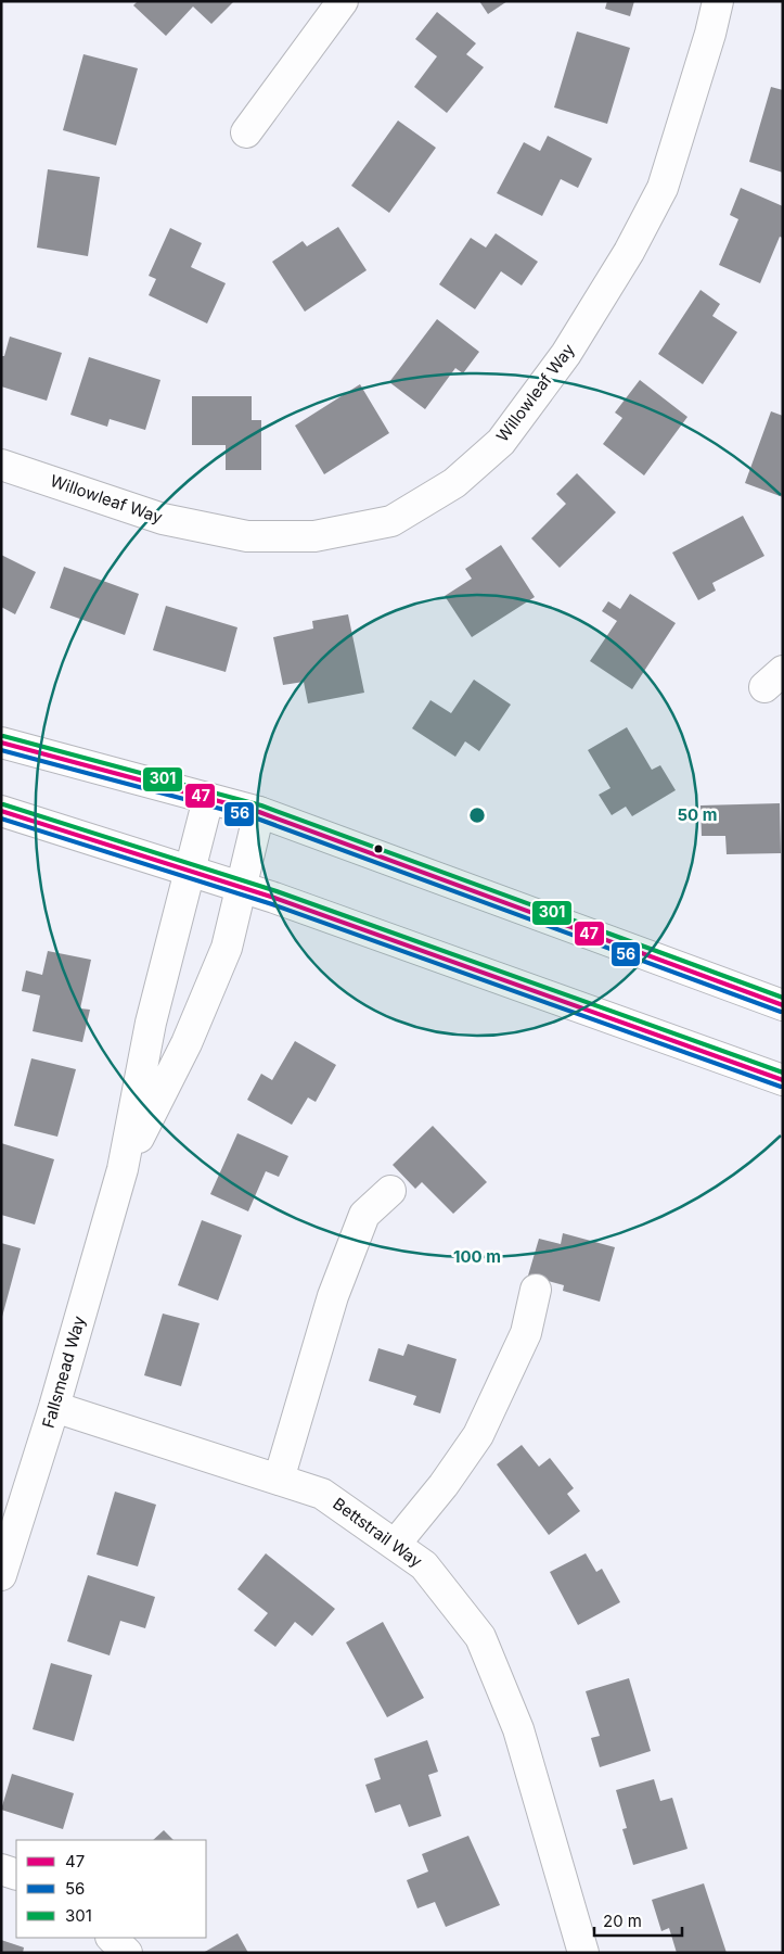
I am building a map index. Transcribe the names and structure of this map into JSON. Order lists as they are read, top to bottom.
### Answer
{
  "streets": {
    "street": ["Willowleaf Way", "Fallsmead Way", "Bettstrail Way"]
  },
  "crossings": [
    ["Fallsmead Way", "Bettstrail Way"]
  ],
  "lines": ["transit line 301", "transit line 47", "transit line 56"],
  "legend": ["47", "56", "301"],
  "scale_bar": "20 m",
  "rings": ["50 m", "100 m"]
}
